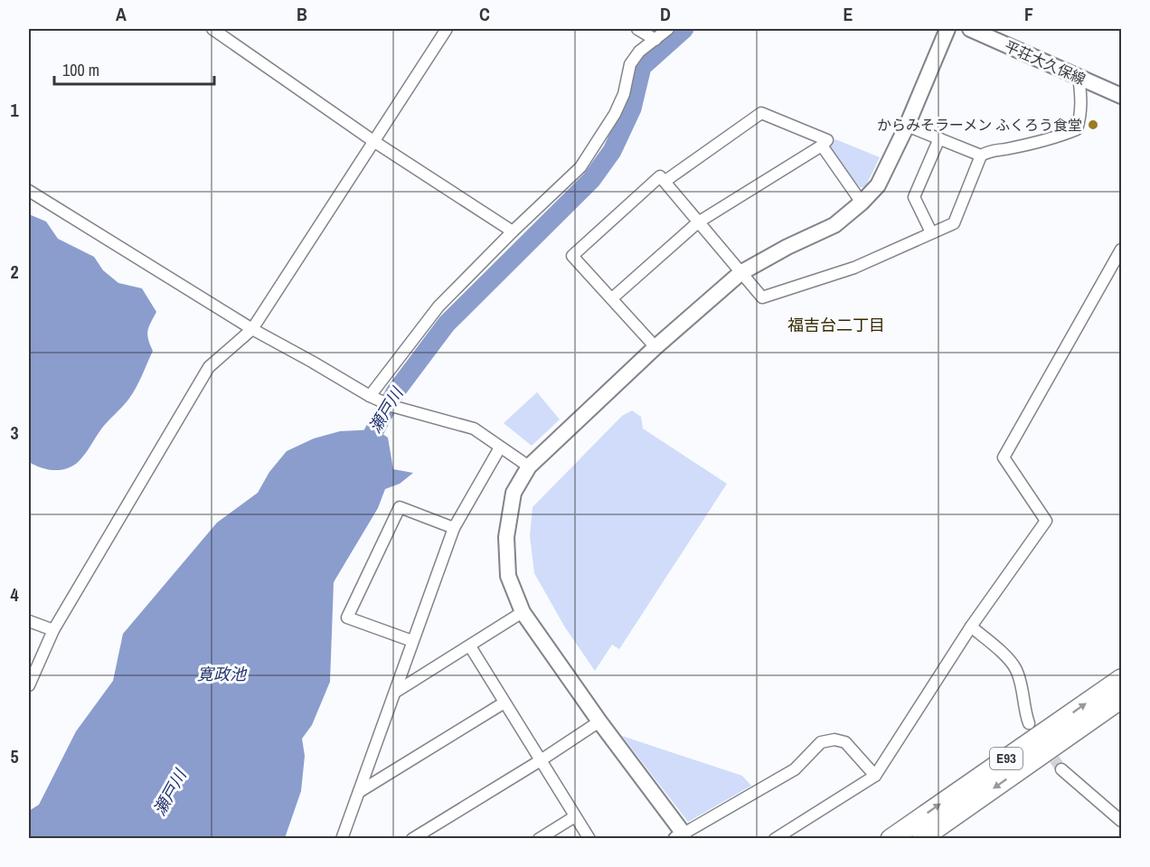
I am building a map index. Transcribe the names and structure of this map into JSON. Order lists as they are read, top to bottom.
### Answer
{
  "streets": {
    "highway": ["E93"],
    "street": ["平荘大久保線"]
  },
  "districts": ["福吉台二丁目"],
  "water": ["瀬戸川", "寛政池"],
  "places": ["からみそラーメン ふくろう食堂"],
  "scale_bar": "100 m",
  "grid": {
    "columns": [
      "A",
      "B",
      "C",
      "D",
      "E",
      "F"
    ],
    "rows": [
      "1",
      "2",
      "3",
      "4",
      "5"
    ]
  }
}
